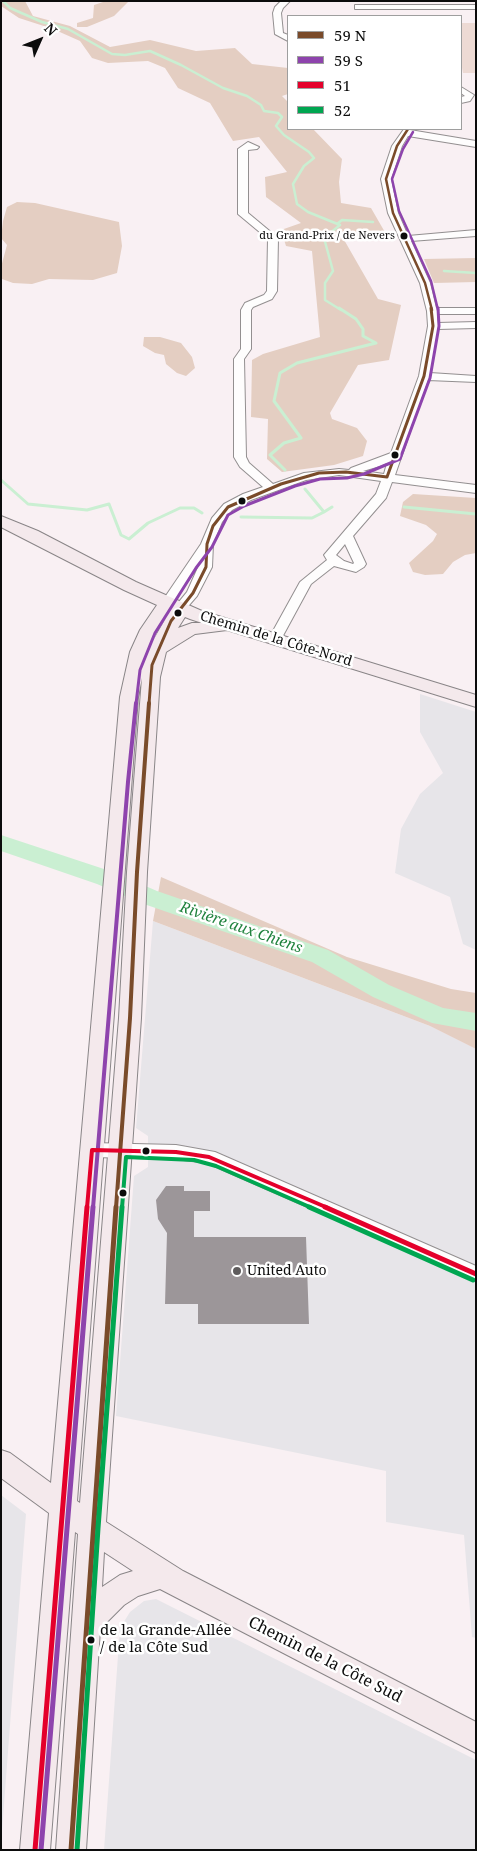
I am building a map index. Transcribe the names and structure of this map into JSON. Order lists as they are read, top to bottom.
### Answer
{
  "streets": {
    "street": ["Chemin de la Côte-Nord", "Chemin de la Côte Sud"]
  },
  "water": ["Rivière aux Chiens"],
  "places": ["du Grand-Prix / de Nevers", "United Auto", "de la Grande-Allée / de la Côte Sud"],
  "lines": ["transit line 51", "transit line 52"],
  "legend": [
    "59 N",
    "59 S",
    "51",
    "52"
  ],
  "north": "top right"
}
